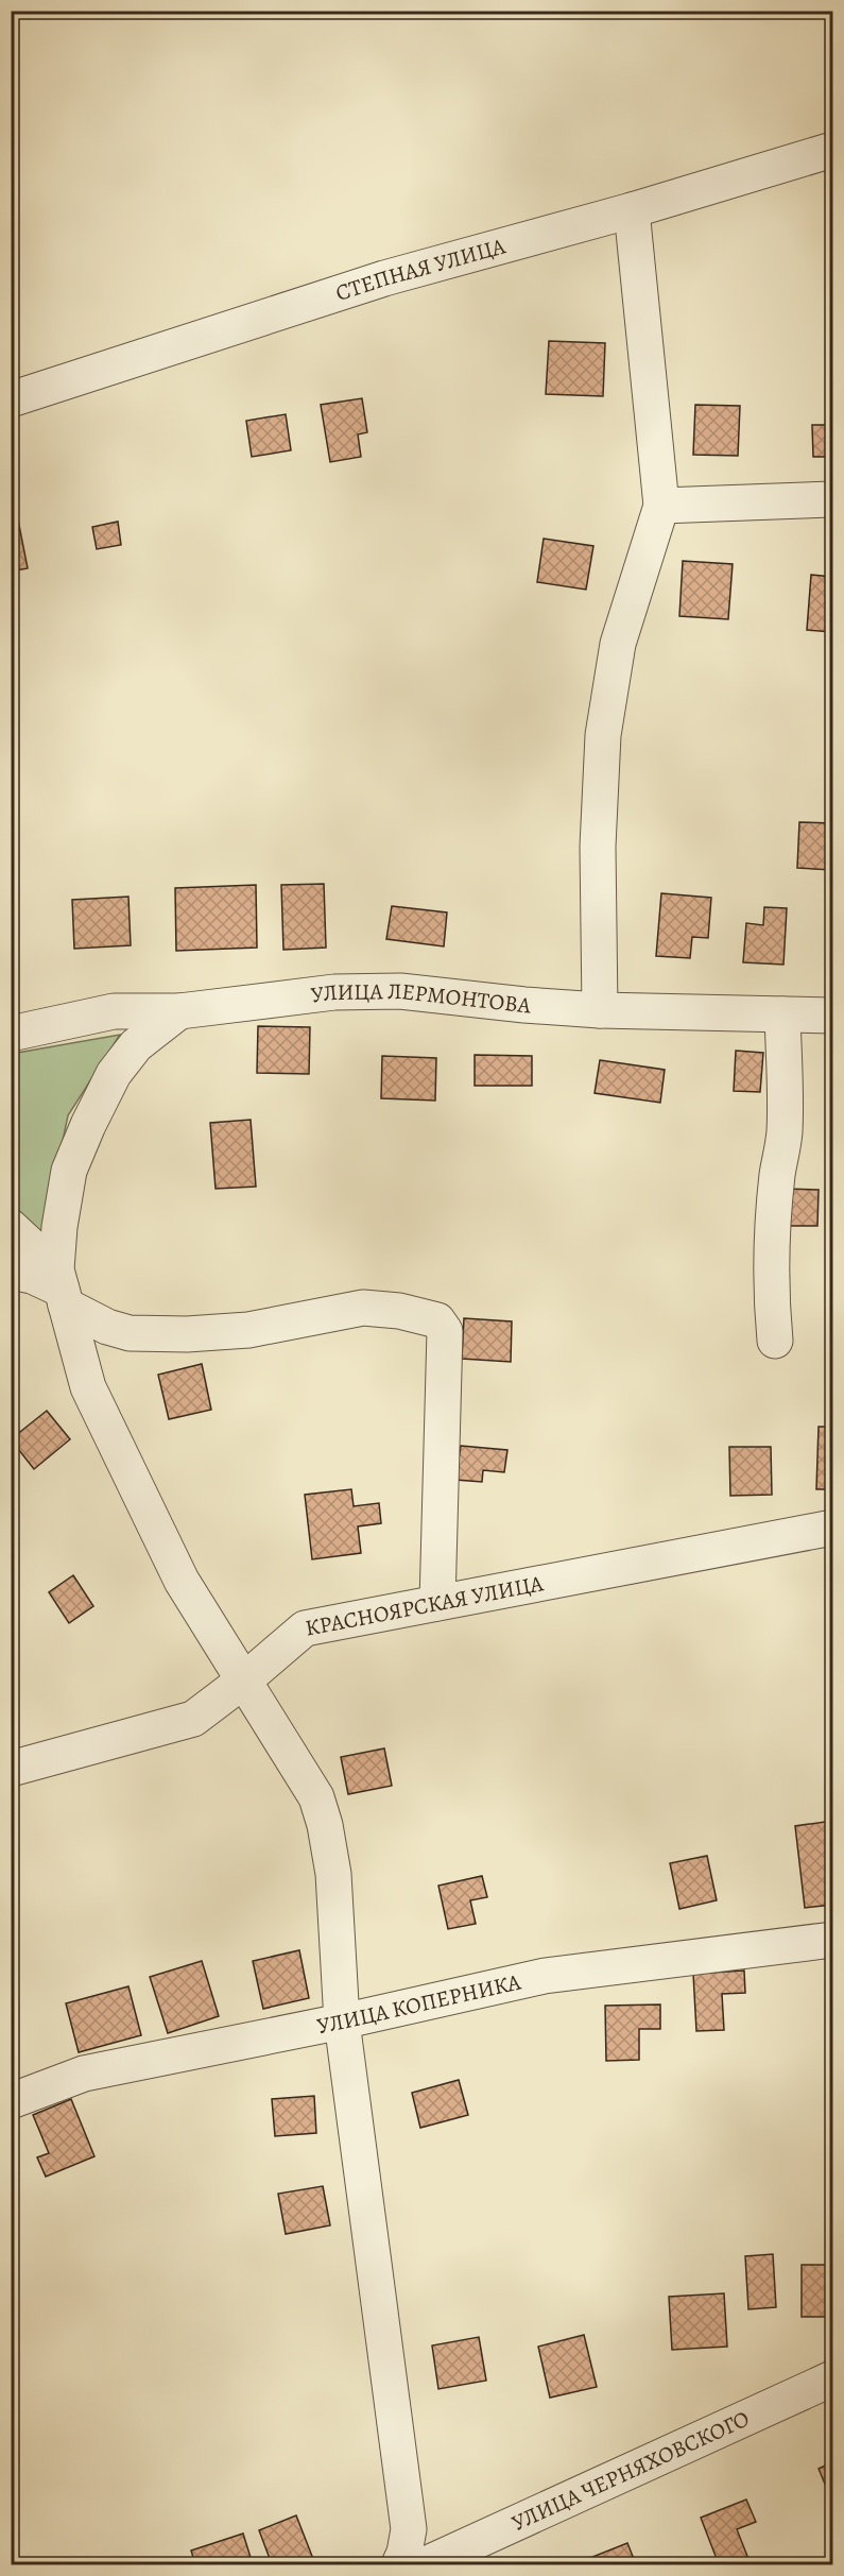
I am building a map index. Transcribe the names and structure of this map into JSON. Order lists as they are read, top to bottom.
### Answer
{
  "streets": {
    "street": [
      "СТЕПНАЯ УЛИЦА",
      "УЛИЦА ЛЕРМОНТОВА",
      "КРАСНОЯРСКАЯ УЛИЦА",
      "УЛИЦА КОПЕРНИКА",
      "УЛИЦА ЧЕРНЯХОВСКОГО"
    ]
  }
}
